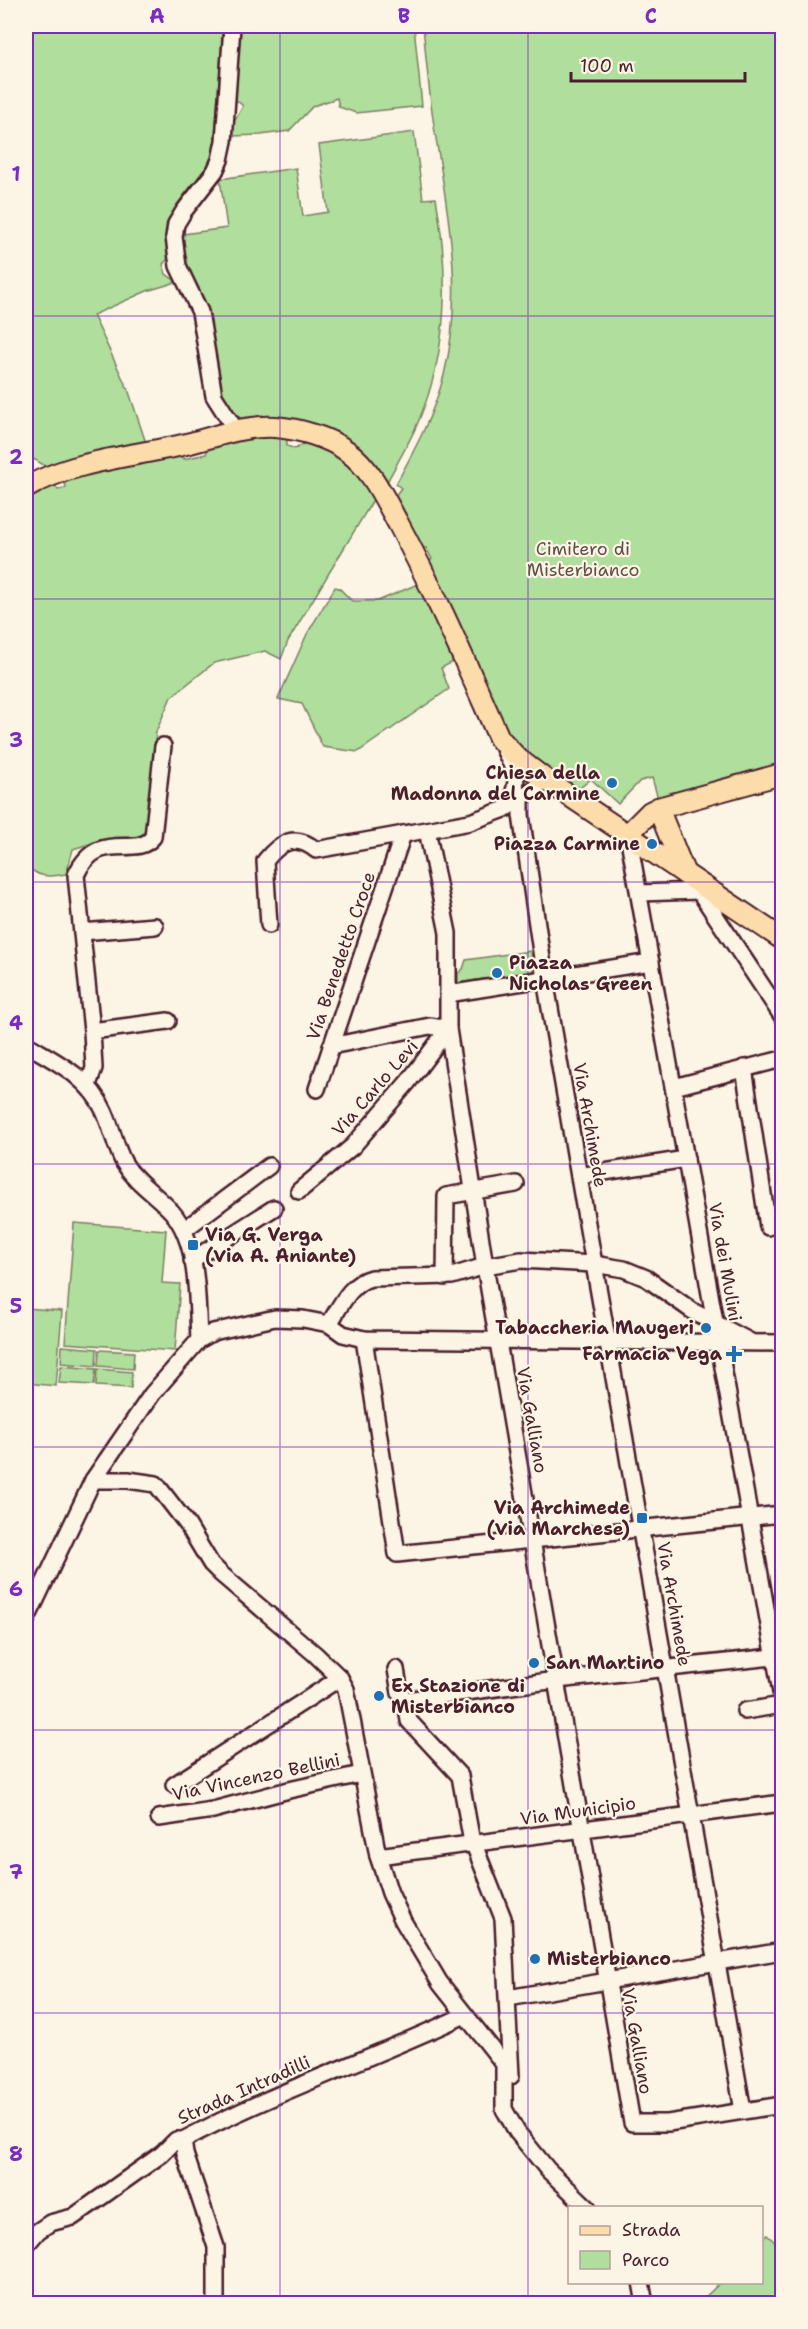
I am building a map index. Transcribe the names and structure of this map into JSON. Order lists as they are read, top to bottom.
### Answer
{
  "streets": {
    "street": [
      "Via Benedetto Croce",
      "Via Carlo Levi",
      "Via Archimede",
      "Via dei Mulini",
      "Via Galliano",
      "Via Vincenzo Bellini",
      "Via Municipio",
      "Strada Intradilli"
    ]
  },
  "crossings": [
    ["Via Carlo Levi", "Via Galliano"],
    ["Via Archimede", "Via Galliano"],
    ["Via Archimede", "Via Municipio"],
    ["Via Galliano", "Via Municipio"]
  ],
  "parks": ["Cimitero di Misterbianco"],
  "places": {
    "other": [
      "Chiesa della Madonna del Carmine",
      "Piazza Carmine",
      "Piazza Nicholas Green",
      "Tabaccheria Maugeri",
      "San Martino",
      "Ex Stazione di Misterbianco",
      "Misterbianco"
    ],
    "transit": ["Via G. Verga (Via A. Aniante)", "Via Archimede (Via Marchese)"],
    "health": ["Farmacia Vega"]
  },
  "legend": ["Strada", "Parco"],
  "scale_bar": "100 m",
  "grid": {
    "columns": ["A", "B", "C"],
    "rows": [
      "1",
      "2",
      "3",
      "4",
      "5",
      "6",
      "7",
      "8"
    ]
  }
}
